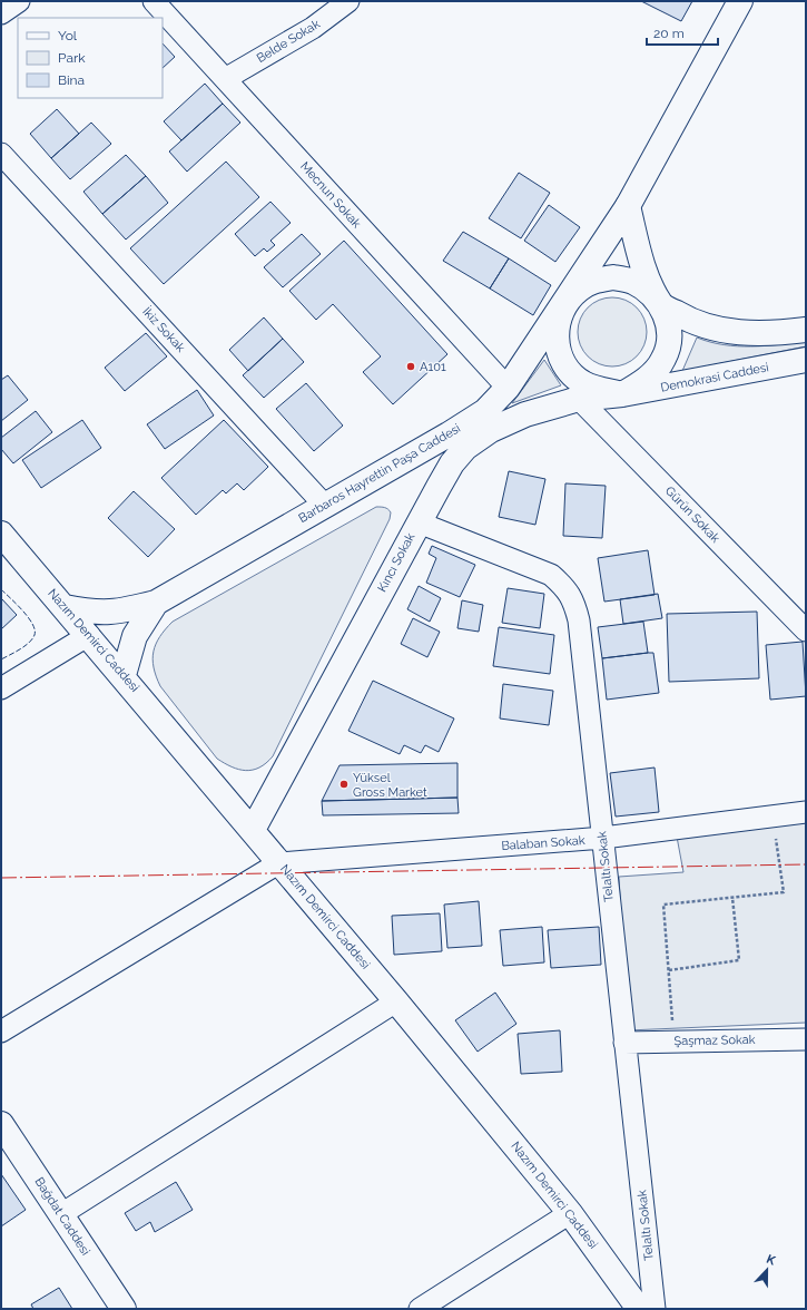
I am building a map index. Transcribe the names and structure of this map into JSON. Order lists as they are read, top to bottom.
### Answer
{
  "streets": {
    "main road": [
      "Demokrasi Caddesi",
      "Barbaros Hayrettin Paşa Caddesi",
      "Kıncı Sokak",
      "Nazım Demirci Caddesi",
      "Bağdat Caddesi"
    ],
    "street": [
      "Belde Sokak",
      "Mecnun Sokak",
      "İkiz Sokak",
      "Gürün Sokak",
      "Balaban Sokak",
      "Telaltı Sokak",
      "Şaşmaz Sokak"
    ]
  },
  "crossings": [
    ["Belde Sokak", "Mecnun Sokak"],
    ["Mecnun Sokak", "Barbaros Hayrettin Paşa Caddesi"],
    ["İkiz Sokak", "Barbaros Hayrettin Paşa Caddesi"],
    ["Demokrasi Caddesi", "Barbaros Hayrettin Paşa Caddesi"],
    ["Demokrasi Caddesi", "Kıncı Sokak"],
    ["Barbaros Hayrettin Paşa Caddesi", "Kıncı Sokak"],
    ["Gürün Sokak", "Kıncı Sokak"],
    ["Kıncı Sokak", "Nazım Demirci Caddesi"],
    ["Kıncı Sokak", "Telaltı Sokak"],
    ["Nazım Demirci Caddesi", "Balaban Sokak"],
    ["Balaban Sokak", "Telaltı Sokak"],
    ["Telaltı Sokak", "Şaşmaz Sokak"]
  ],
  "places": ["A101", "Yüksel Gross Market"],
  "legend": ["Yol", "Park", "Bina"],
  "scale_bar": "20 m",
  "north": "top"
}
